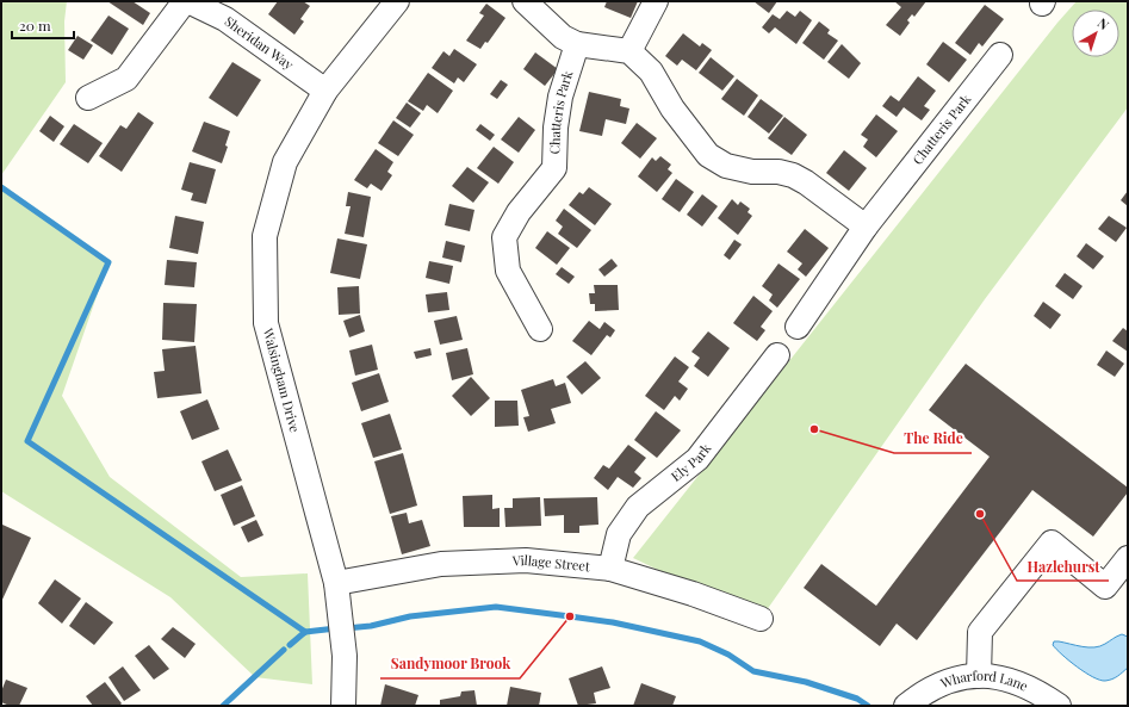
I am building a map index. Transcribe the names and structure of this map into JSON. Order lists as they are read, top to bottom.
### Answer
{
  "streets": {
    "street": [
      "Sheridan Way",
      "Chatteris Park",
      "Walsingham Drive",
      "Ely Park",
      "Village Street",
      "Wharford Lane"
    ]
  },
  "crossings": [
    ["Sheridan Way", "Walsingham Drive"],
    ["Walsingham Drive", "Village Street"],
    ["Ely Park", "Village Street"]
  ],
  "places": ["The Ride", "Hazlehurst", "Sandymoor Brook"],
  "scale_bar": "20 m",
  "north": "top right"
}
